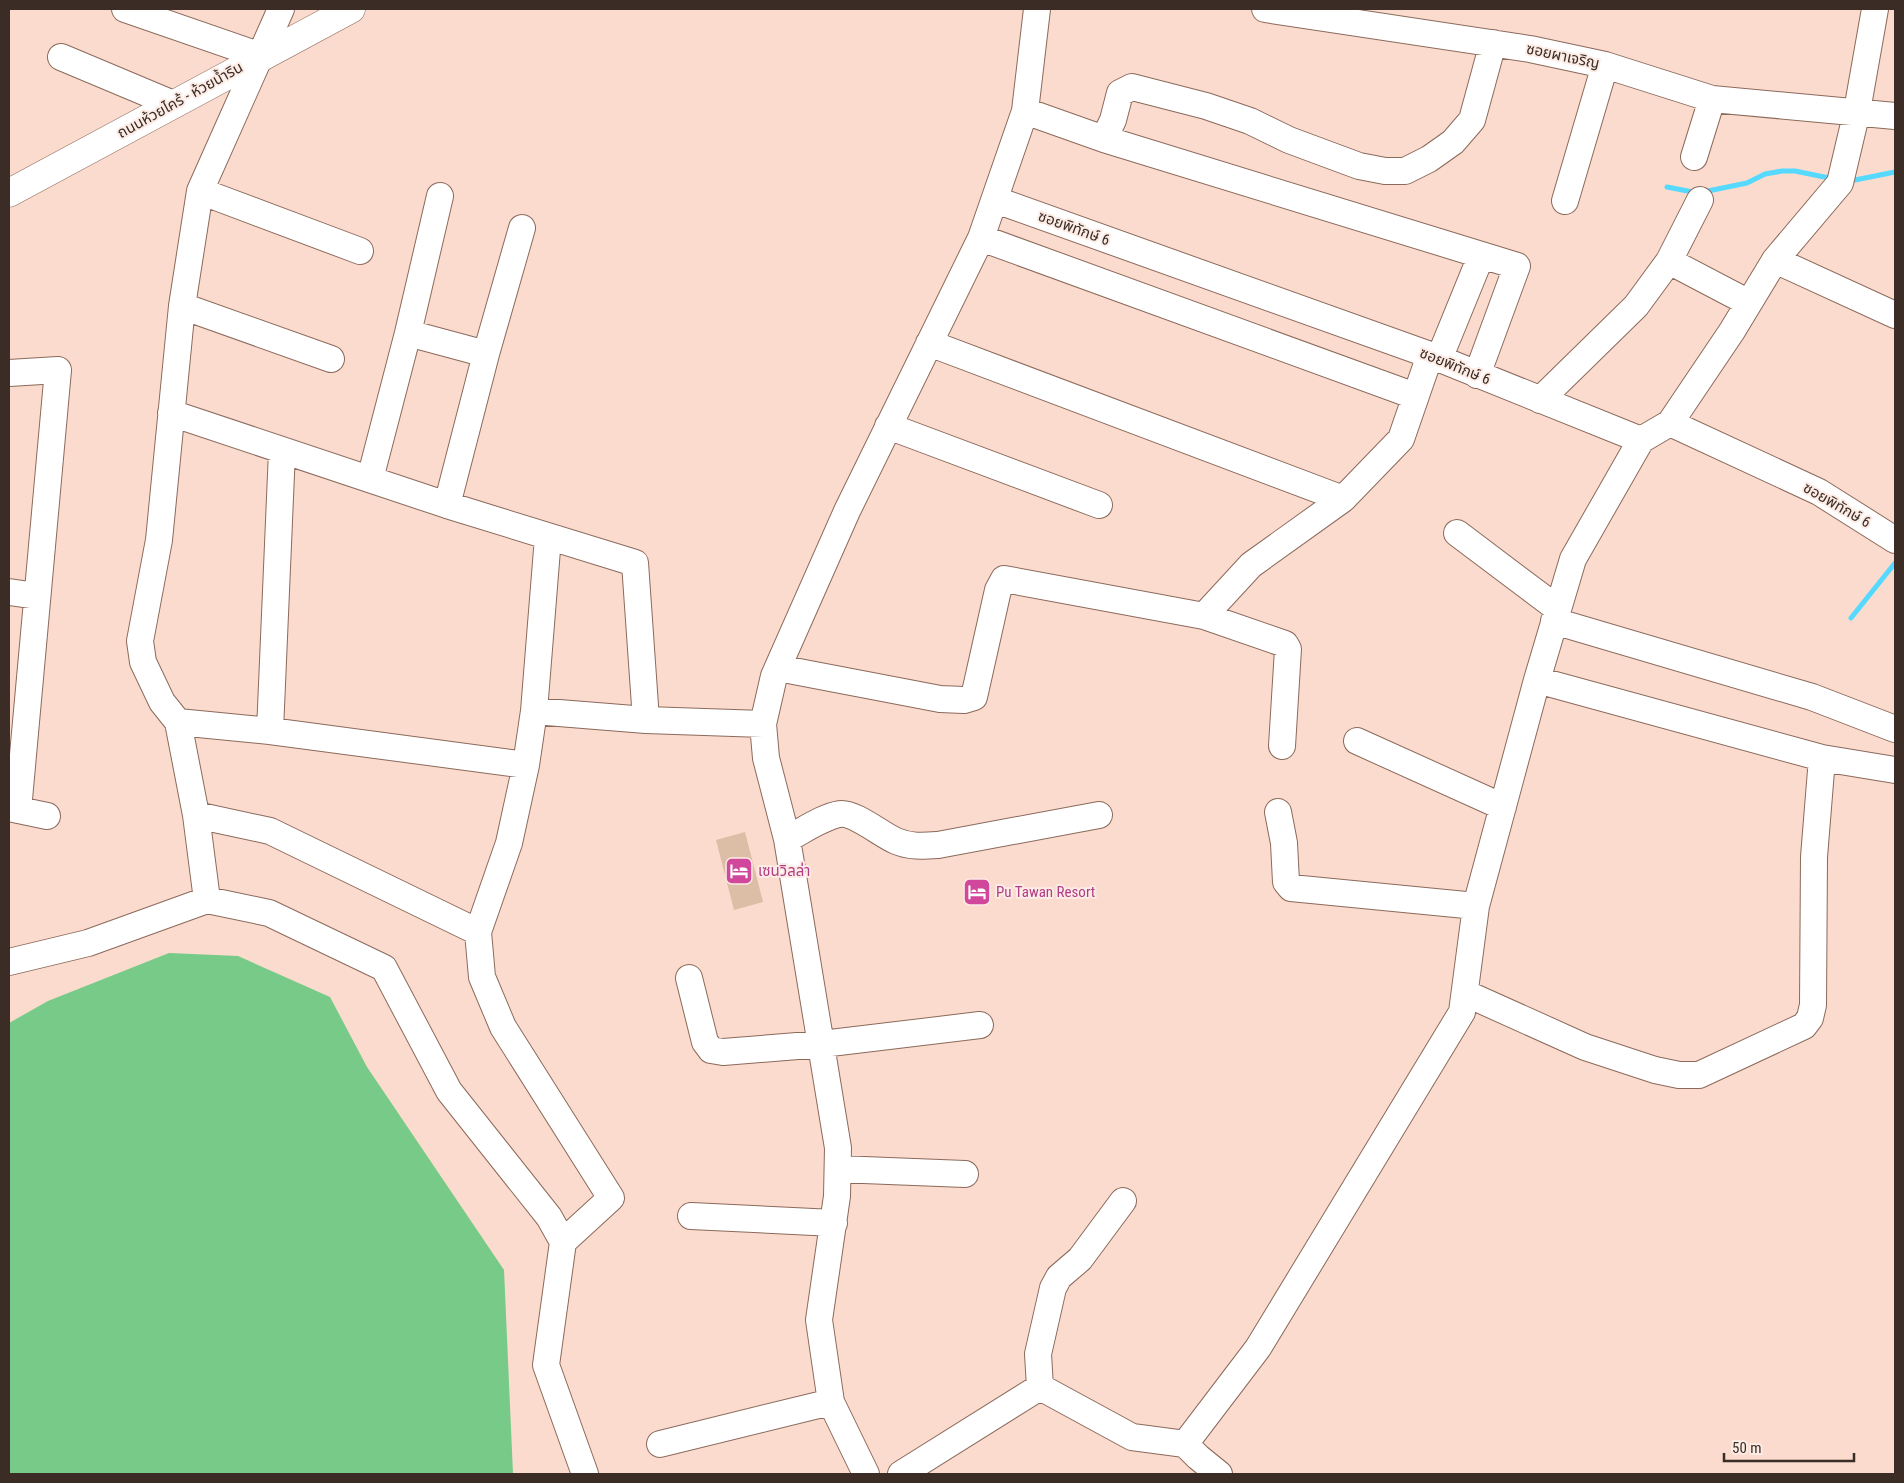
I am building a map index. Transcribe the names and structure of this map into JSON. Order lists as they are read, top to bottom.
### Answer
{
  "streets": {
    "main road": ["ถนนห้วยไคร้ - ห้วยน้ำริน"],
    "street": ["ซอยผาเจริญ", "ซอยพิทักษ์ 6"]
  },
  "places": {
    "hotel": ["เซนวิลล่า", "Pu Tawan Resort"]
  },
  "scale_bar": "50 m"
}
